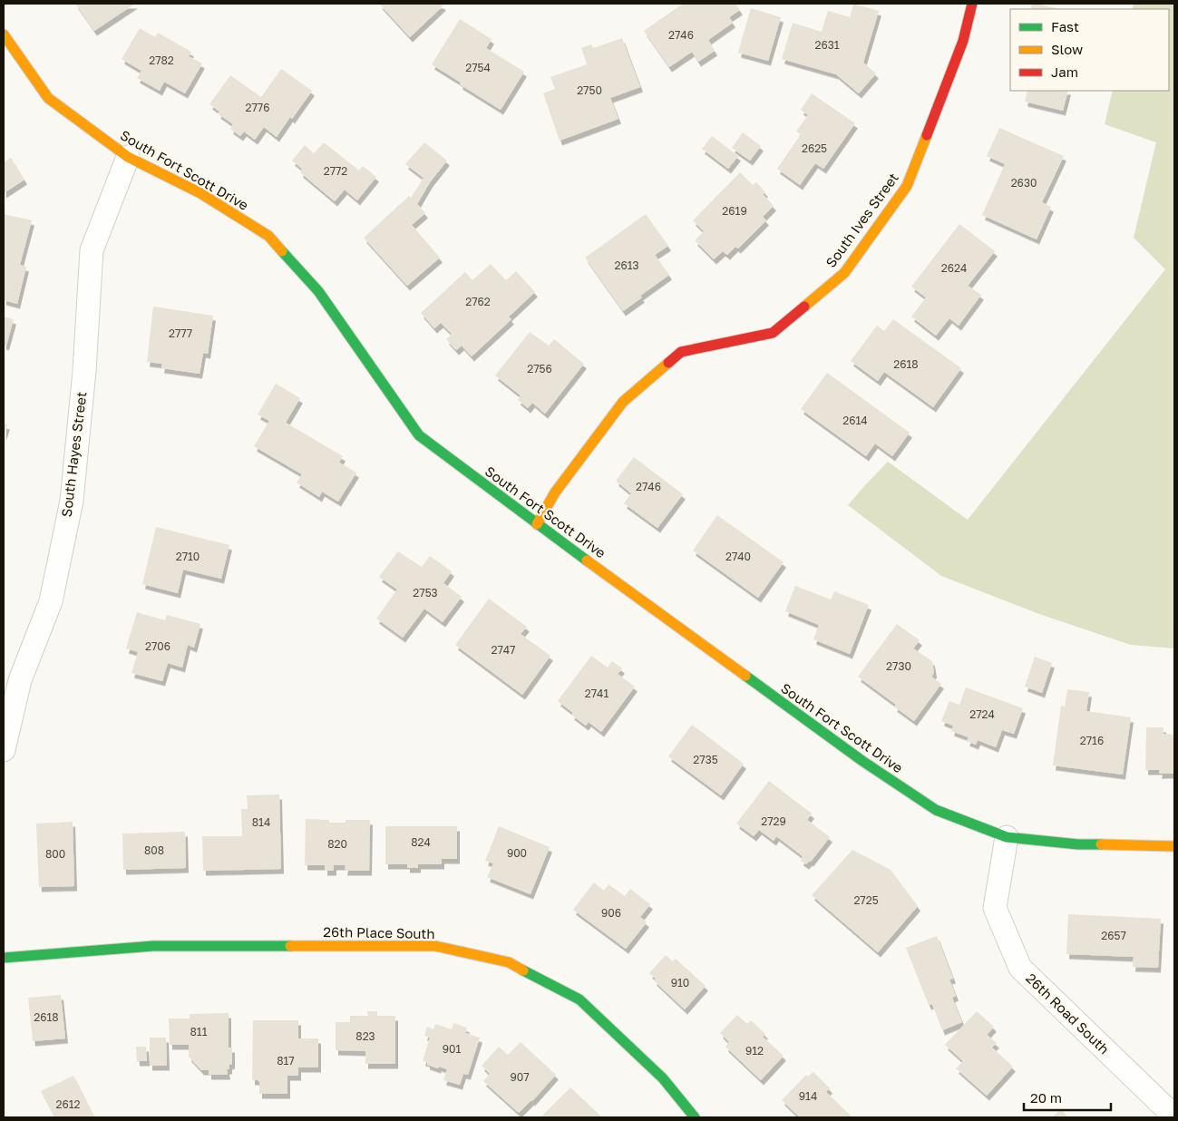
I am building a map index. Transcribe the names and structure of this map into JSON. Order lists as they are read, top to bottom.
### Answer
{
  "streets": {
    "street": [
      "South Fort Scott Drive",
      "South Ives Street",
      "South Hayes Street",
      "26th Place South",
      "26th Road South"
    ]
  },
  "crossings": [
    ["South Fort Scott Drive", "South Ives Street"],
    ["South Fort Scott Drive", "South Hayes Street"],
    ["South Fort Scott Drive", "26th Road South"]
  ],
  "house_numbers": [
    "2746",
    "2631",
    "2782",
    "2754",
    "2750",
    "2776",
    "2625",
    "2772",
    "2630",
    "2619",
    "2613",
    "2624",
    "2762",
    "2777",
    "2618",
    "2756",
    "2614",
    "2746",
    "2710",
    "2740",
    "2753",
    "2706",
    "2747",
    "2730",
    "2741",
    "2724",
    "2716",
    "2735",
    "2729",
    "814",
    "824",
    "820",
    "808",
    "900",
    "800",
    "2725",
    "906",
    "2657",
    "910",
    "2618",
    "811",
    "823",
    "901",
    "912",
    "817",
    "907",
    "914",
    "2612"
  ],
  "legend": ["Fast", "Slow", "Jam"],
  "scale_bar": "20 m"
}
